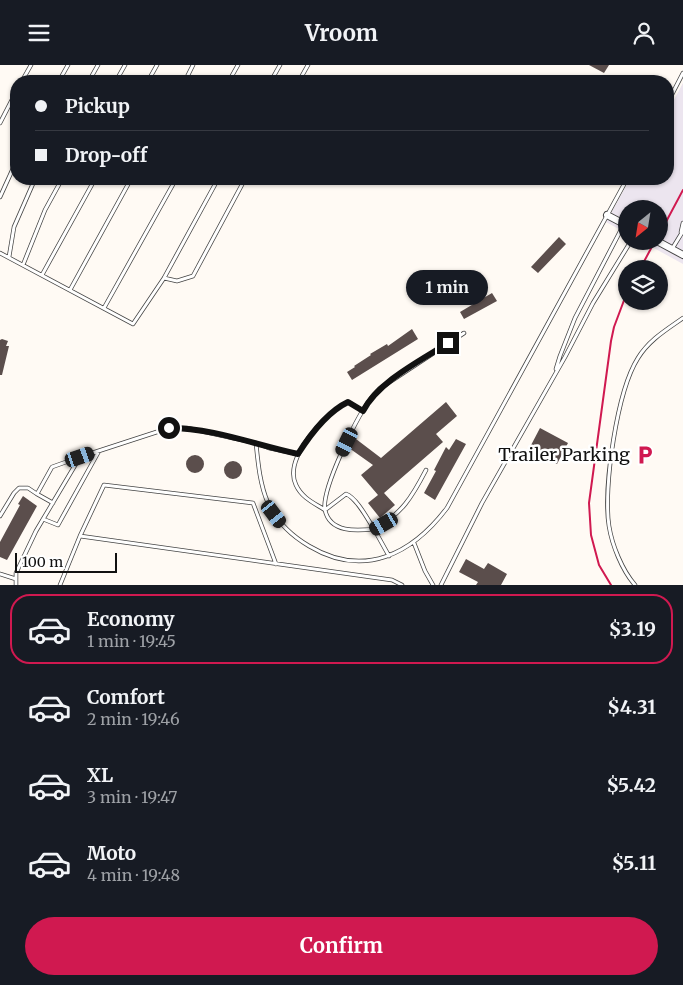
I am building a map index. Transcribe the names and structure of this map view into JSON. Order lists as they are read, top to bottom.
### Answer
{
  "places": {
    "parking": ["Trailer Parking"]
  },
  "scale_bar": "100 m",
  "north": "bottom left",
  "page": {
    "header": "Vroom",
    "banner": ["Pickup", "Drop-off"],
    "bubble": "1 min",
    "scale": "100 m",
    "list": [
      {
        "name": "Economy",
        "note": "1 min · 19:45",
        "value": "$3.19"
      },
      {
        "name": "Comfort",
        "note": "2 min · 19:46",
        "value": "$4.31"
      },
      {
        "name": "XL",
        "note": "3 min · 19:47",
        "value": "$5.42"
      },
      {
        "name": "Moto",
        "note": "4 min · 19:48",
        "value": "$5.11"
      }
    ],
    "buttons": "Confirm"
  }
}
